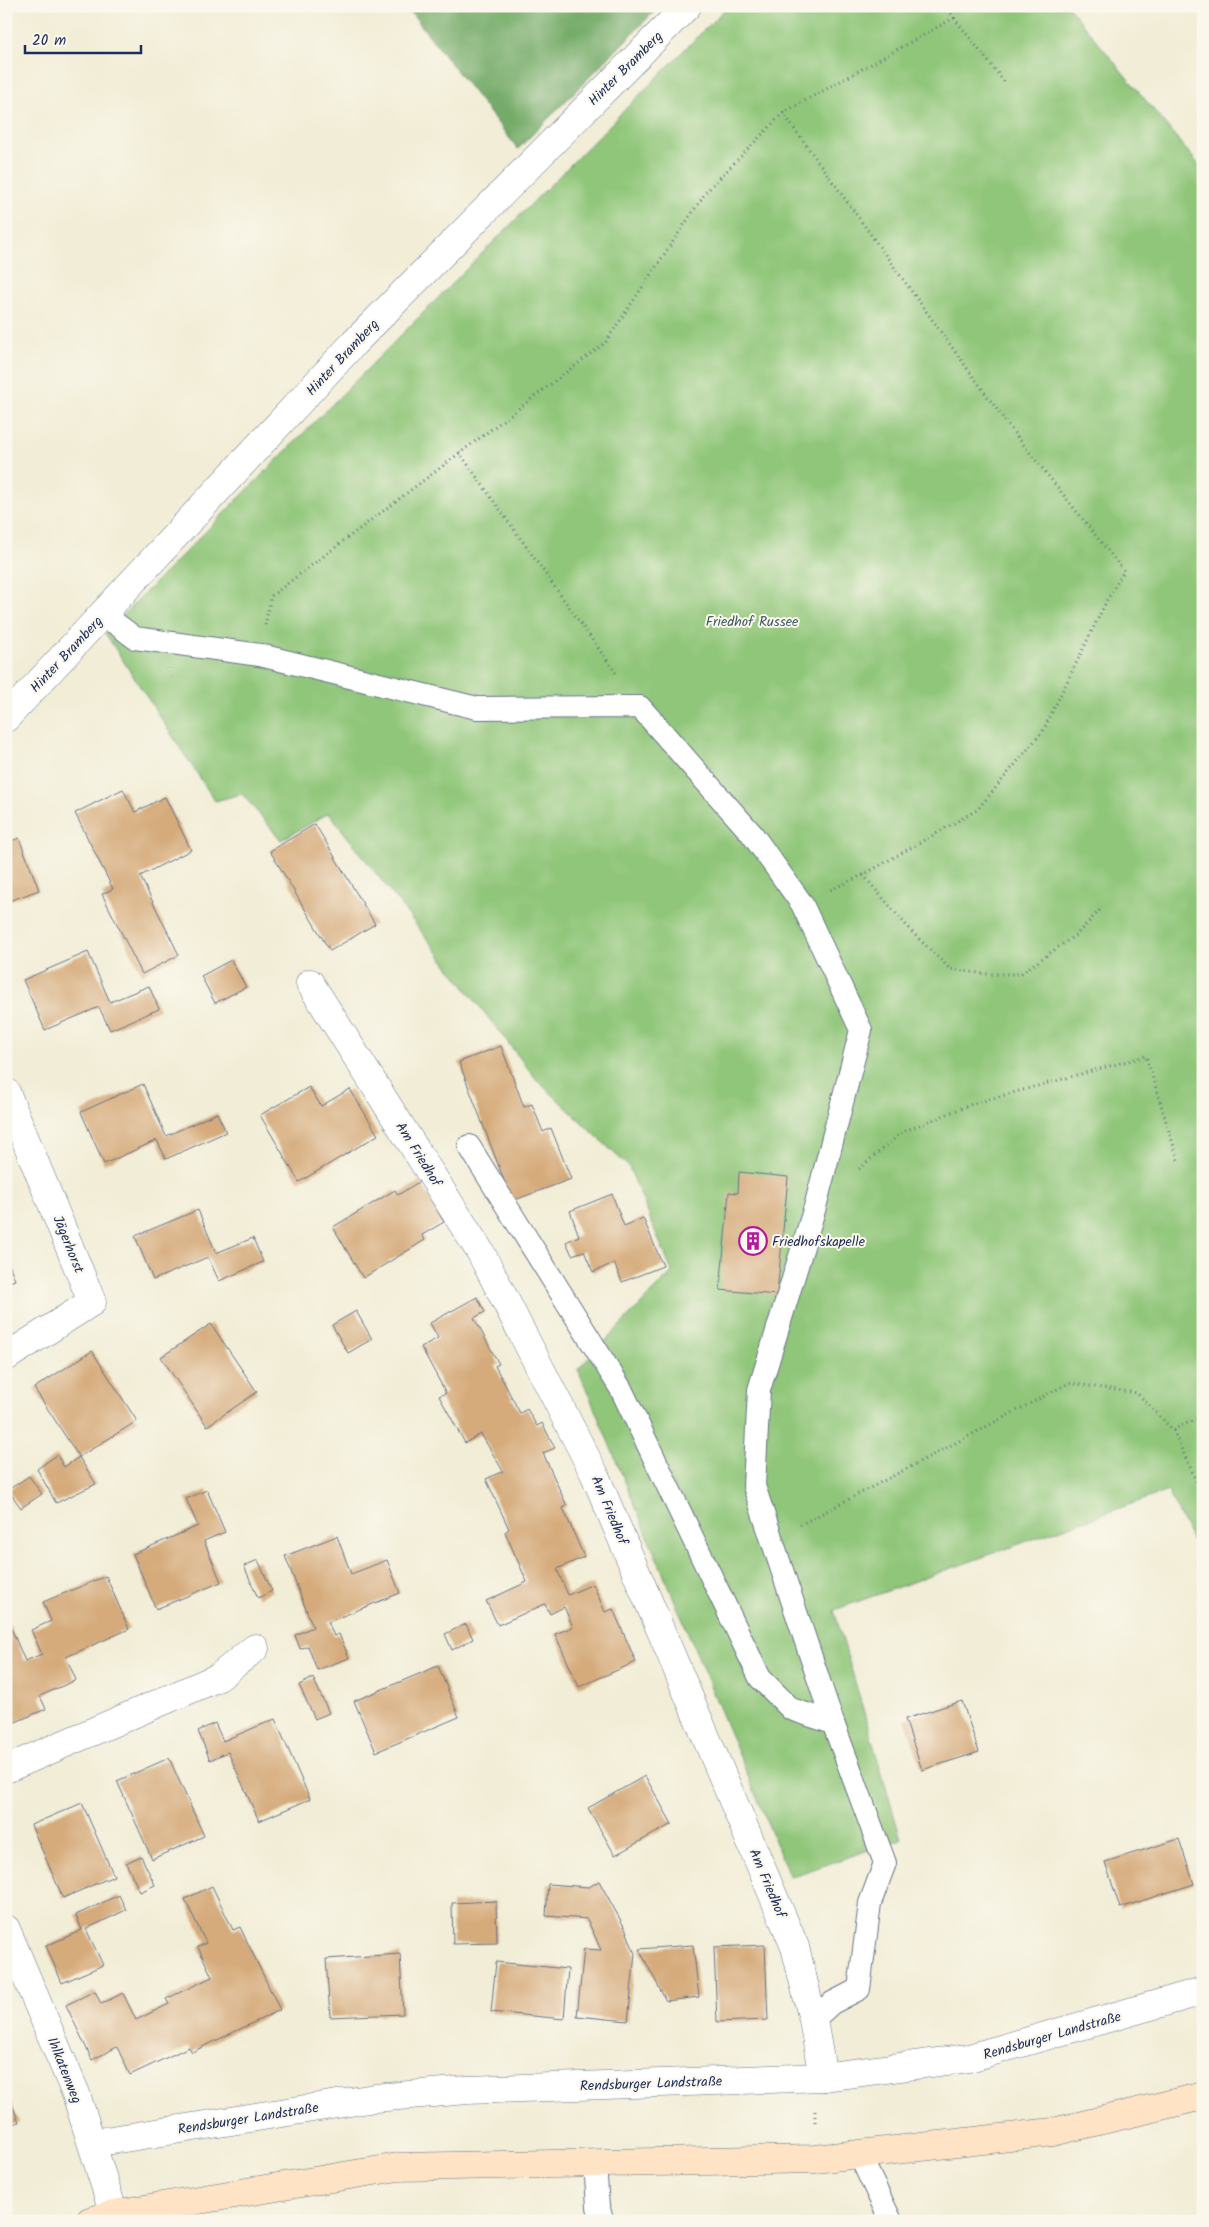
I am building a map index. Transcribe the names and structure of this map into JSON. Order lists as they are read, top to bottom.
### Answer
{
  "streets": {
    "street": [
      "Hinter Bramberg",
      "Am Friedhof",
      "Jägerhorst",
      "Rendsburger Landstraße",
      "Ihlkatenweg"
    ]
  },
  "crossings": [
    ["Am Friedhof", "Rendsburger Landstraße"],
    ["Rendsburger Landstraße", "Ihlkatenweg"]
  ],
  "parks": ["Friedhof Russee"],
  "places": {
    "building": ["Friedhofskapelle"]
  },
  "scale_bar": "20 m"
}
